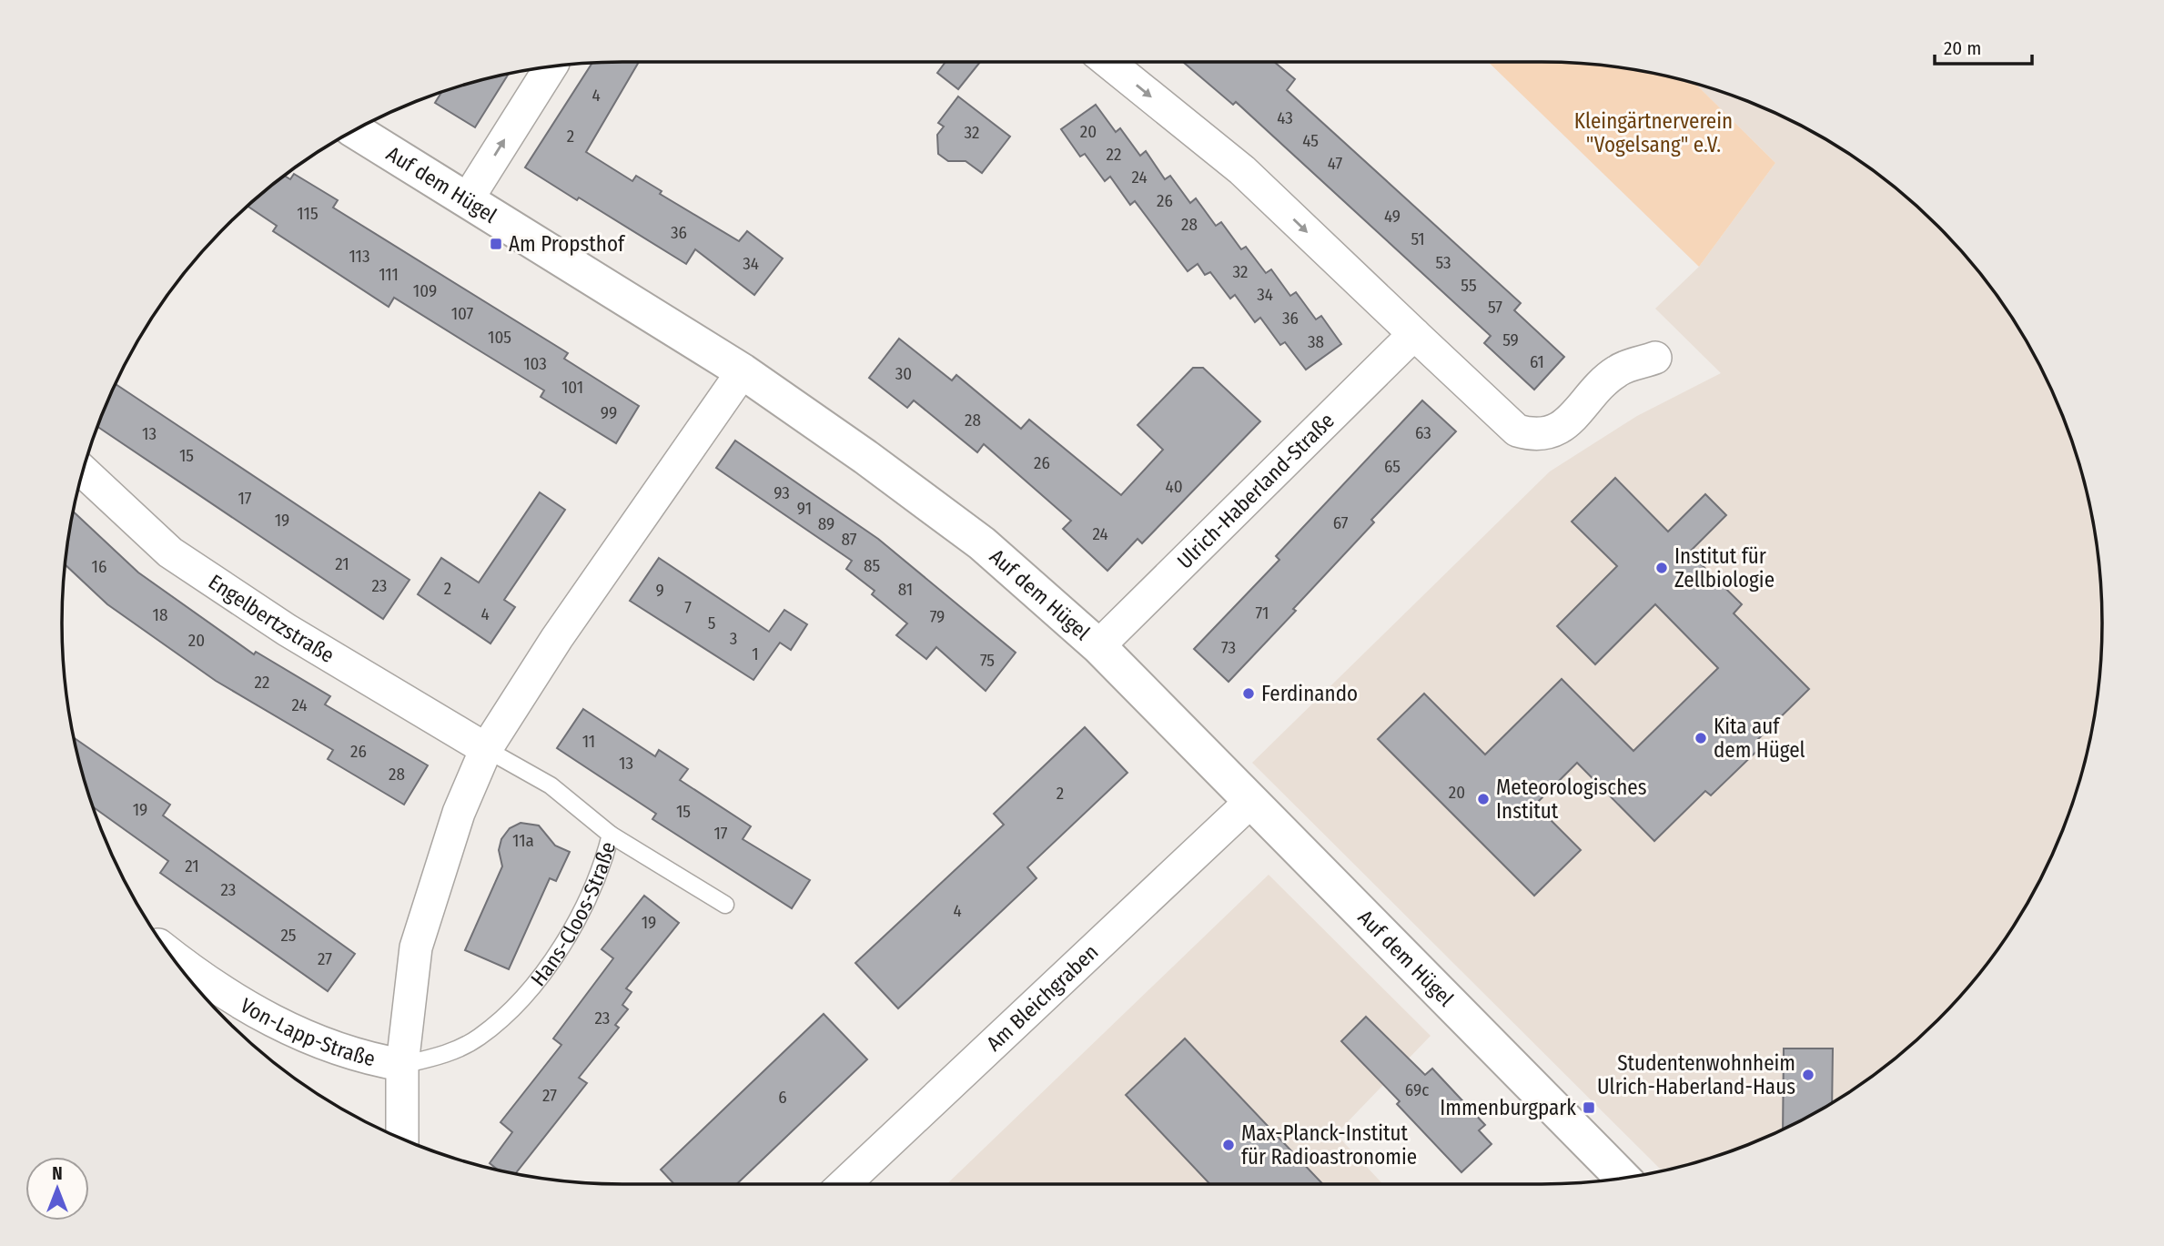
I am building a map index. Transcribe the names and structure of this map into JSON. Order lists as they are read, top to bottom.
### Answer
{
  "streets": {
    "street": [
      "Auf dem Hügel",
      "Ulrich-Haberland-Straße",
      "Engelbertzstraße",
      "Am Bleichgraben",
      "Von-Lapp-Straße"
    ],
    "lane": ["Hans-Cloos-Straße"]
  },
  "crossings": [
    ["Auf dem Hügel", "Ulrich-Haberland-Straße"],
    ["Auf dem Hügel", "Am Bleichgraben"],
    ["Engelbertzstraße", "Hans-Cloos-Straße"],
    ["Hans-Cloos-Straße", "Von-Lapp-Straße"]
  ],
  "parks": ["Kleingärtnerverein \"Vogelsang\" e.V."],
  "places": {
    "transit": ["Am Propsthof", "Immenburgpark"],
    "other": [
      "Institut für Zellbiologie",
      "Ferdinando",
      "Kita auf dem Hügel",
      "Meteorologisches Institut",
      "Studentenwohnheim Ulrich-Haberland-Haus",
      "Max-Planck-Institut für Radioastronomie"
    ]
  },
  "house_numbers": [
    "4",
    "43",
    "20",
    "32",
    "2",
    "45",
    "22",
    "47",
    "24",
    "26",
    "115",
    "49",
    "28",
    "36",
    "51",
    "113",
    "53",
    "34",
    "32",
    "111",
    "55",
    "109",
    "34",
    "57",
    "107",
    "36",
    "105",
    "59",
    "38",
    "61",
    "103",
    "30",
    "101",
    "99",
    "28",
    "63",
    "13",
    "15",
    "26",
    "65",
    "40",
    "93",
    "17",
    "91",
    "19",
    "67",
    "89",
    "24",
    "87",
    "21",
    "85",
    "16",
    "23",
    "2",
    "81",
    "9",
    "7",
    "71",
    "4",
    "18",
    "79",
    "5",
    "3",
    "20",
    "73",
    "1",
    "75",
    "22",
    "24",
    "11",
    "26",
    "13",
    "28",
    "20",
    "2",
    "19",
    "15",
    "17",
    "11a",
    "21",
    "23",
    "4",
    "19",
    "25",
    "27",
    "23",
    "69c",
    "27",
    "6"
  ],
  "scale_bar": "20 m",
  "north": "top"
}
